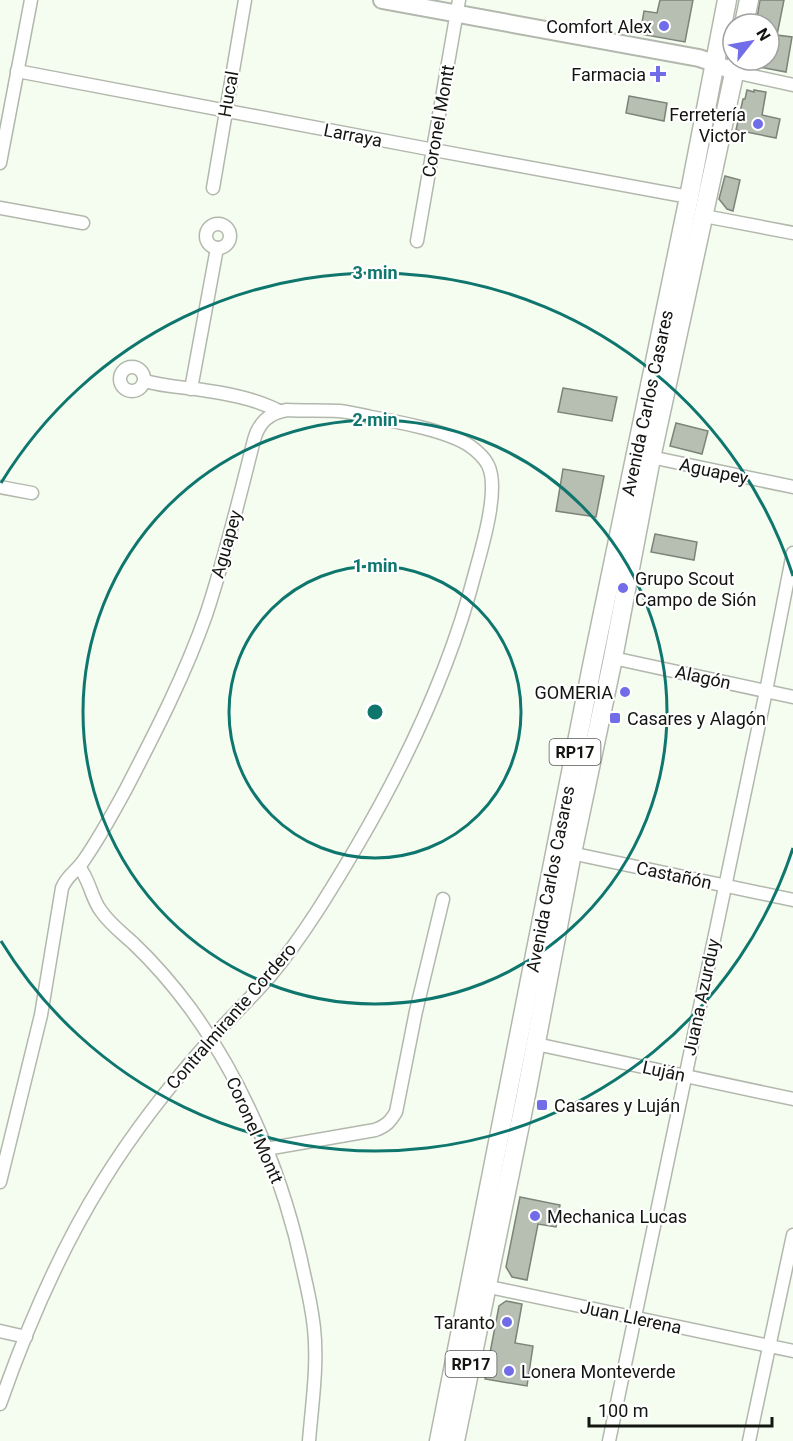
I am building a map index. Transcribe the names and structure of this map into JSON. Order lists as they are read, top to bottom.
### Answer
{
  "streets": {
    "main road": ["Avenida Carlos Casares", "RP17"],
    "street": [
      "Hucal",
      "Coronel Montt",
      "Larraya",
      "Aguapey",
      "Alagón",
      "Castañón",
      "Juana Azurduy",
      "Contralmirante Cordero",
      "Luján",
      "Juan Llerena"
    ]
  },
  "crossings": [
    ["Hucal", "Larraya"],
    ["Coronel Montt", "Larraya"],
    ["Coronel Montt", "Aguapey"],
    ["Coronel Montt", "Contralmirante Cordero"],
    ["Larraya", "Avenida Carlos Casares"],
    ["Avenida Carlos Casares", "Aguapey"],
    ["Avenida Carlos Casares", "Alagón"],
    ["Avenida Carlos Casares", "Castañón"],
    ["Avenida Carlos Casares", "Luján"],
    ["Avenida Carlos Casares", "Juan Llerena"],
    ["Aguapey", "Contralmirante Cordero"],
    ["Alagón", "Juana Azurduy"],
    ["Castañón", "Juana Azurduy"],
    ["Juana Azurduy", "Luján"],
    ["Juana Azurduy", "Juan Llerena"]
  ],
  "places": {
    "other": [
      "Comfort Alex",
      "Ferretería Victor",
      "Grupo Scout Campo de Sión",
      "GOMERIA",
      "Mechanica Lucas",
      "Taranto",
      "Lonera Monteverde"
    ],
    "health": ["Farmacia"],
    "transit": ["Casares y Alagón", "Casares y Luján"]
  },
  "scale_bar": "100 m",
  "north": "top right",
  "rings": ["3 min", "2 min", "1 min"]
}
